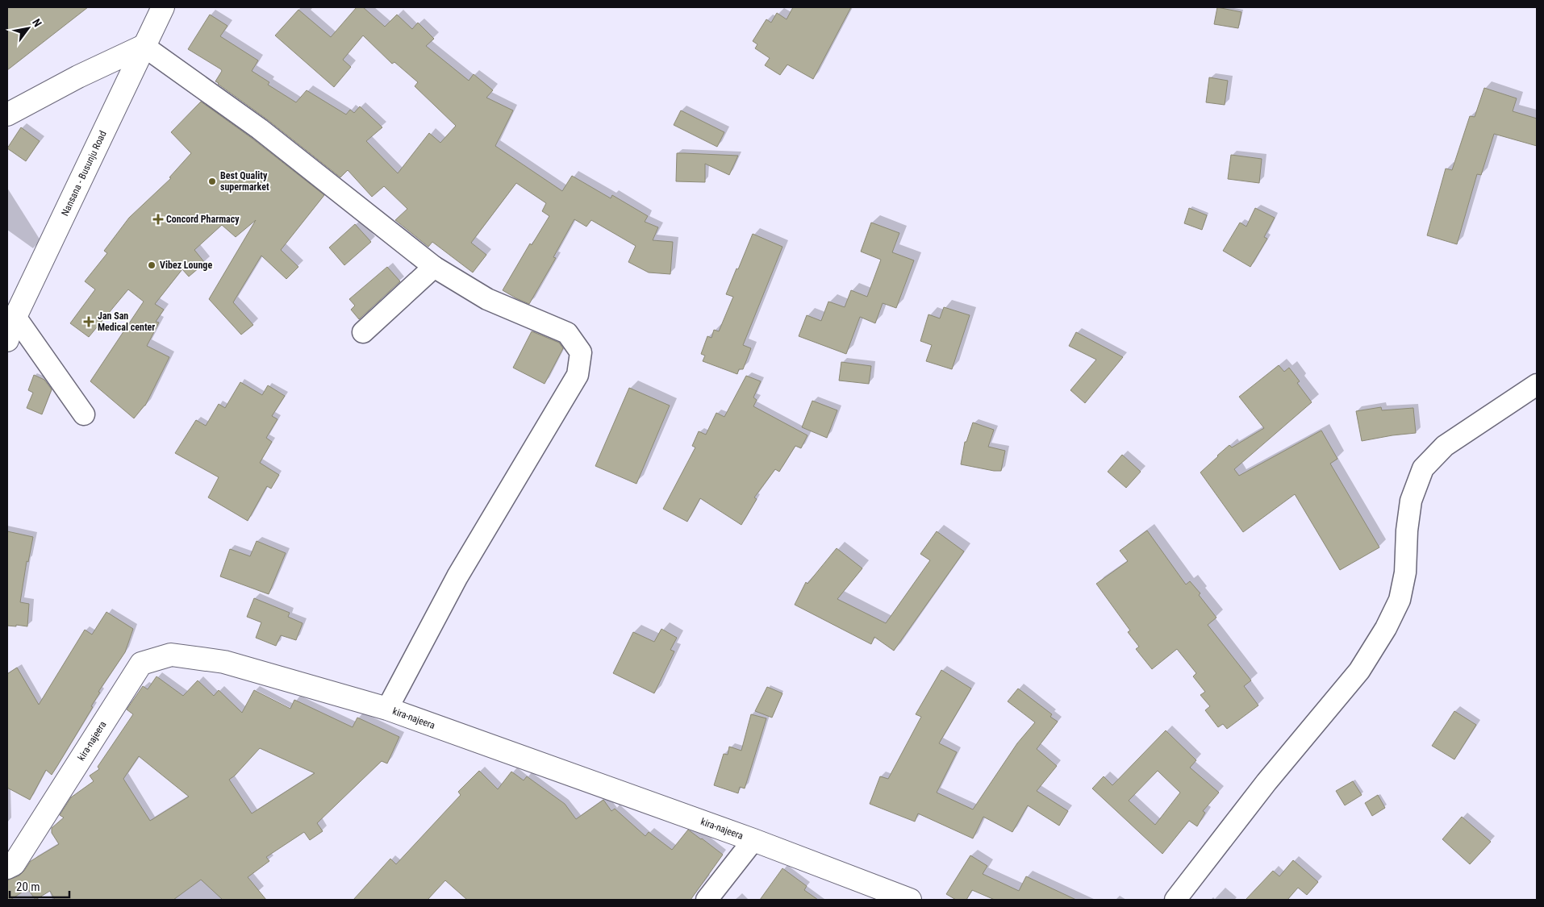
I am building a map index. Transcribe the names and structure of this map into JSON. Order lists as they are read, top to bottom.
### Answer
{
  "streets": {
    "street": ["Nansana - Busunju Road", "kira-najeera"]
  },
  "places": {
    "other": ["Best Quality supermarket", "Vibez Lounge"],
    "health": ["Concord Pharmacy", "Jan San Medical center"]
  },
  "scale_bar": "20 m",
  "north": "top right"
}
